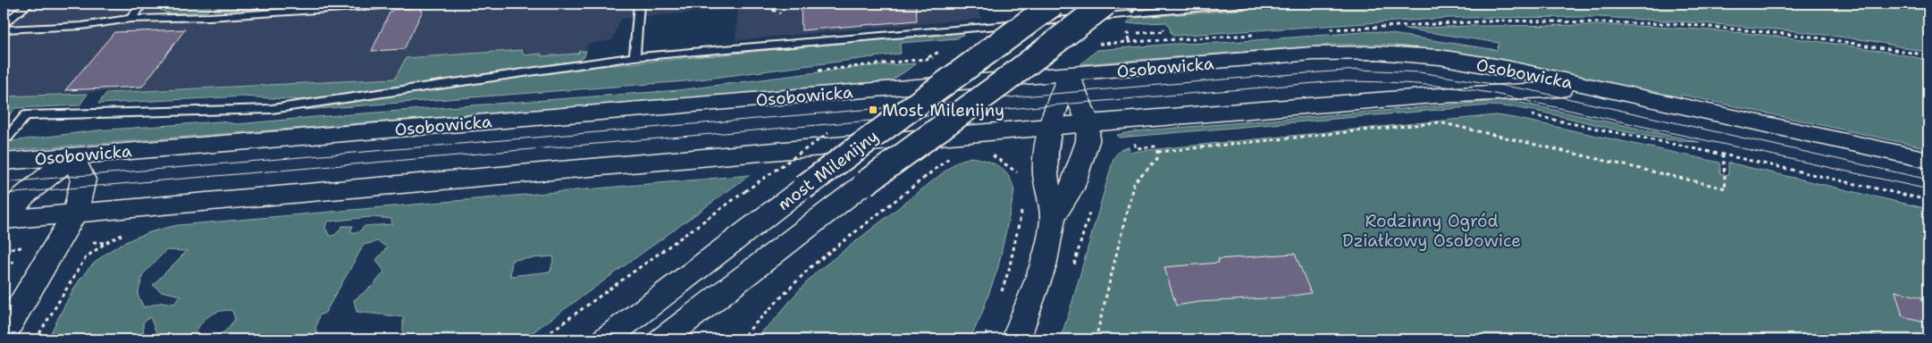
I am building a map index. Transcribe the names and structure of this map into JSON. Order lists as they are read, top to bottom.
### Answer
{
  "streets": {
    "street": ["Osobowicka", "most Milenijny"]
  },
  "parks": ["Rodzinny Ogród Działkowy Osobowice"],
  "places": {
    "transit": ["Most Milenijny"]
  }
}
